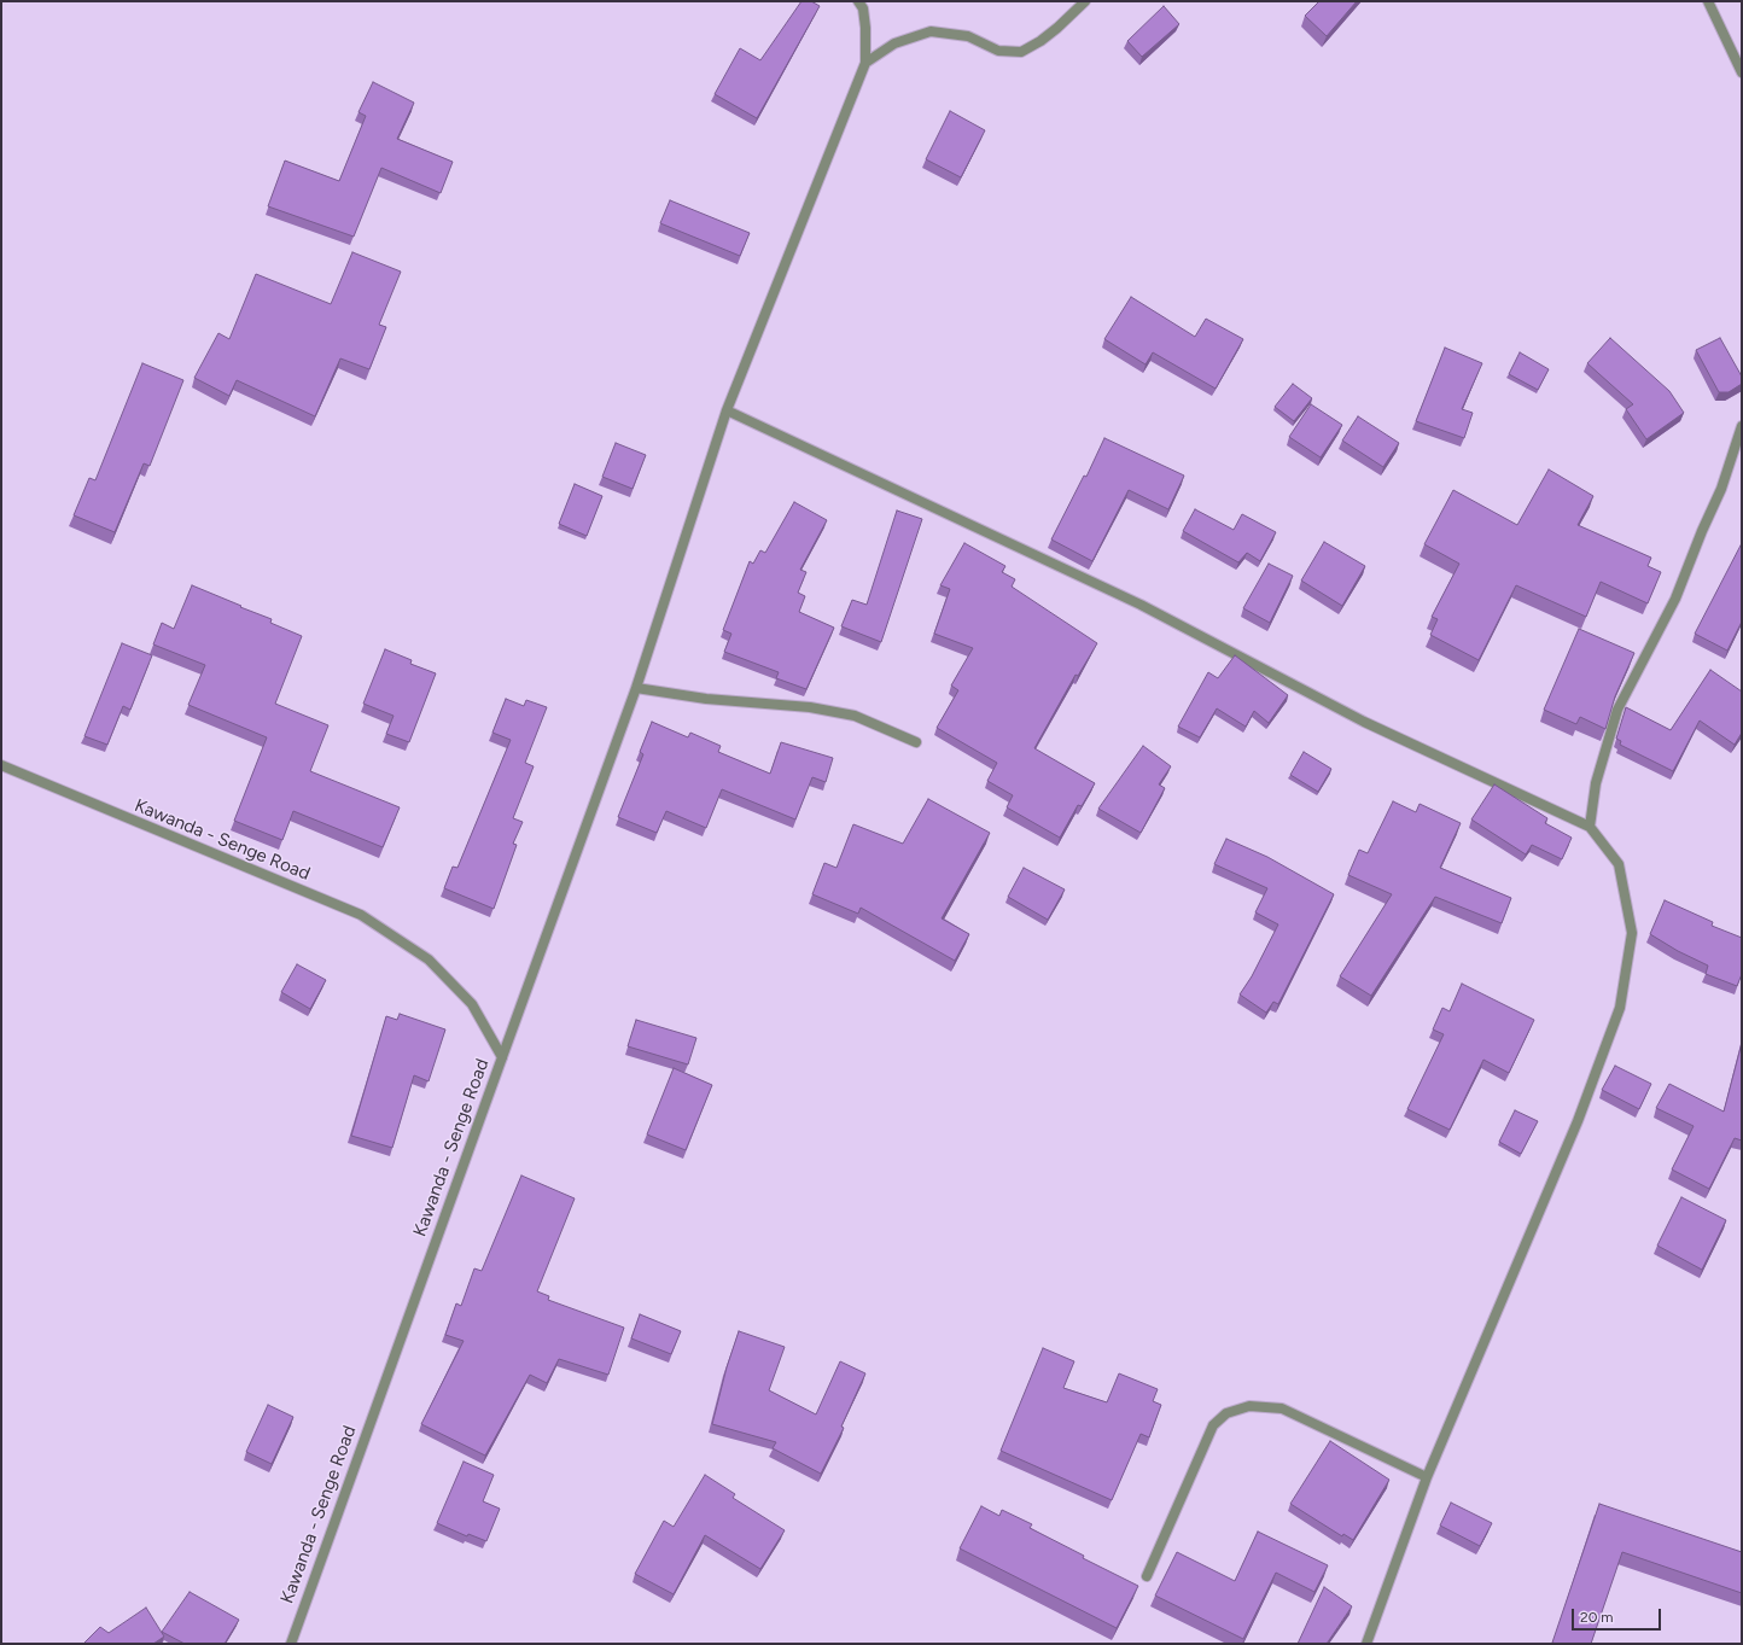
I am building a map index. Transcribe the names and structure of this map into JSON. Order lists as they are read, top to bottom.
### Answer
{
  "streets": {
    "street": ["Kawanda - Senge Road"]
  },
  "scale_bar": "20 m"
}
